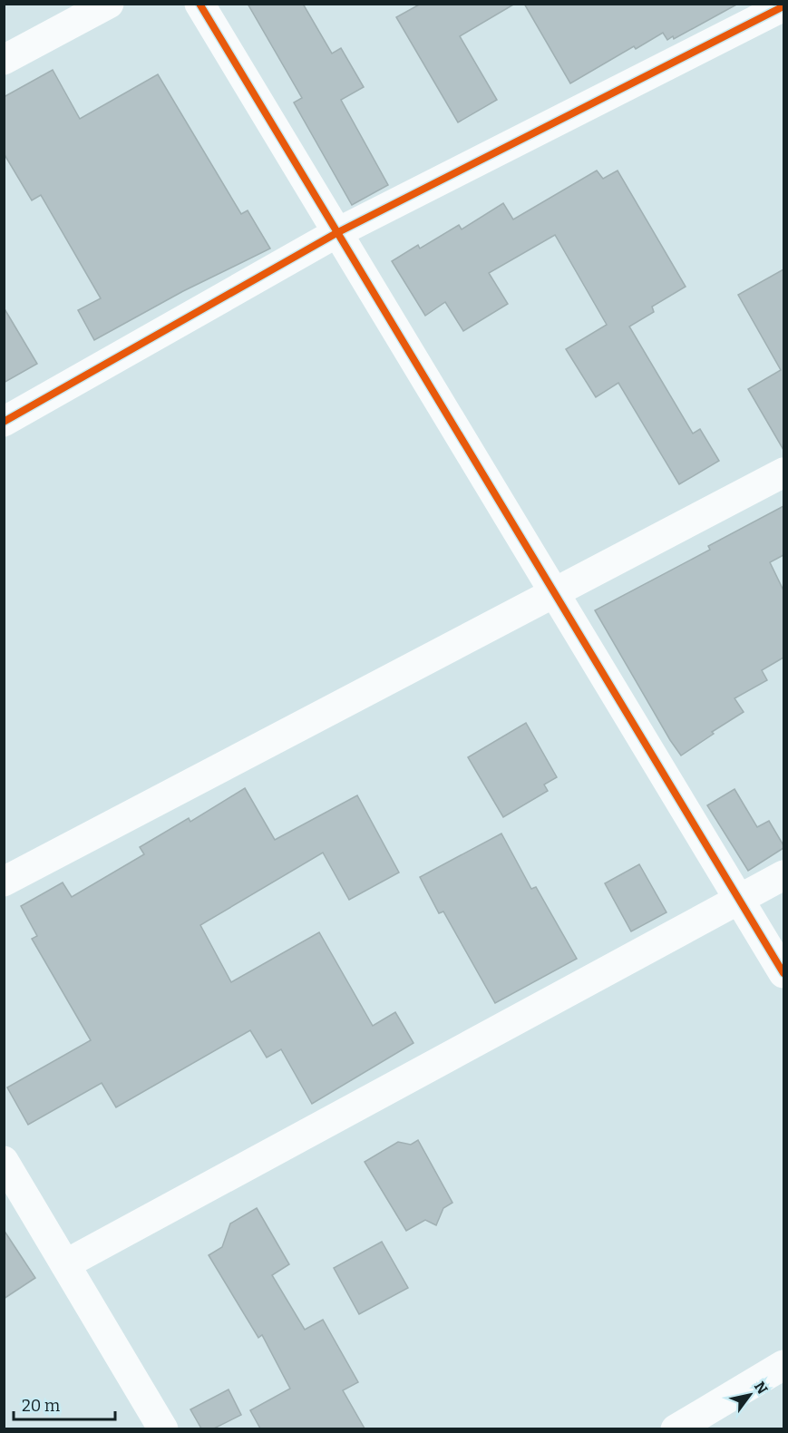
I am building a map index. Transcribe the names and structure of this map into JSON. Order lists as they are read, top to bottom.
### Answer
{
  "scale_bar": "20 m",
  "north": "top right"
}
